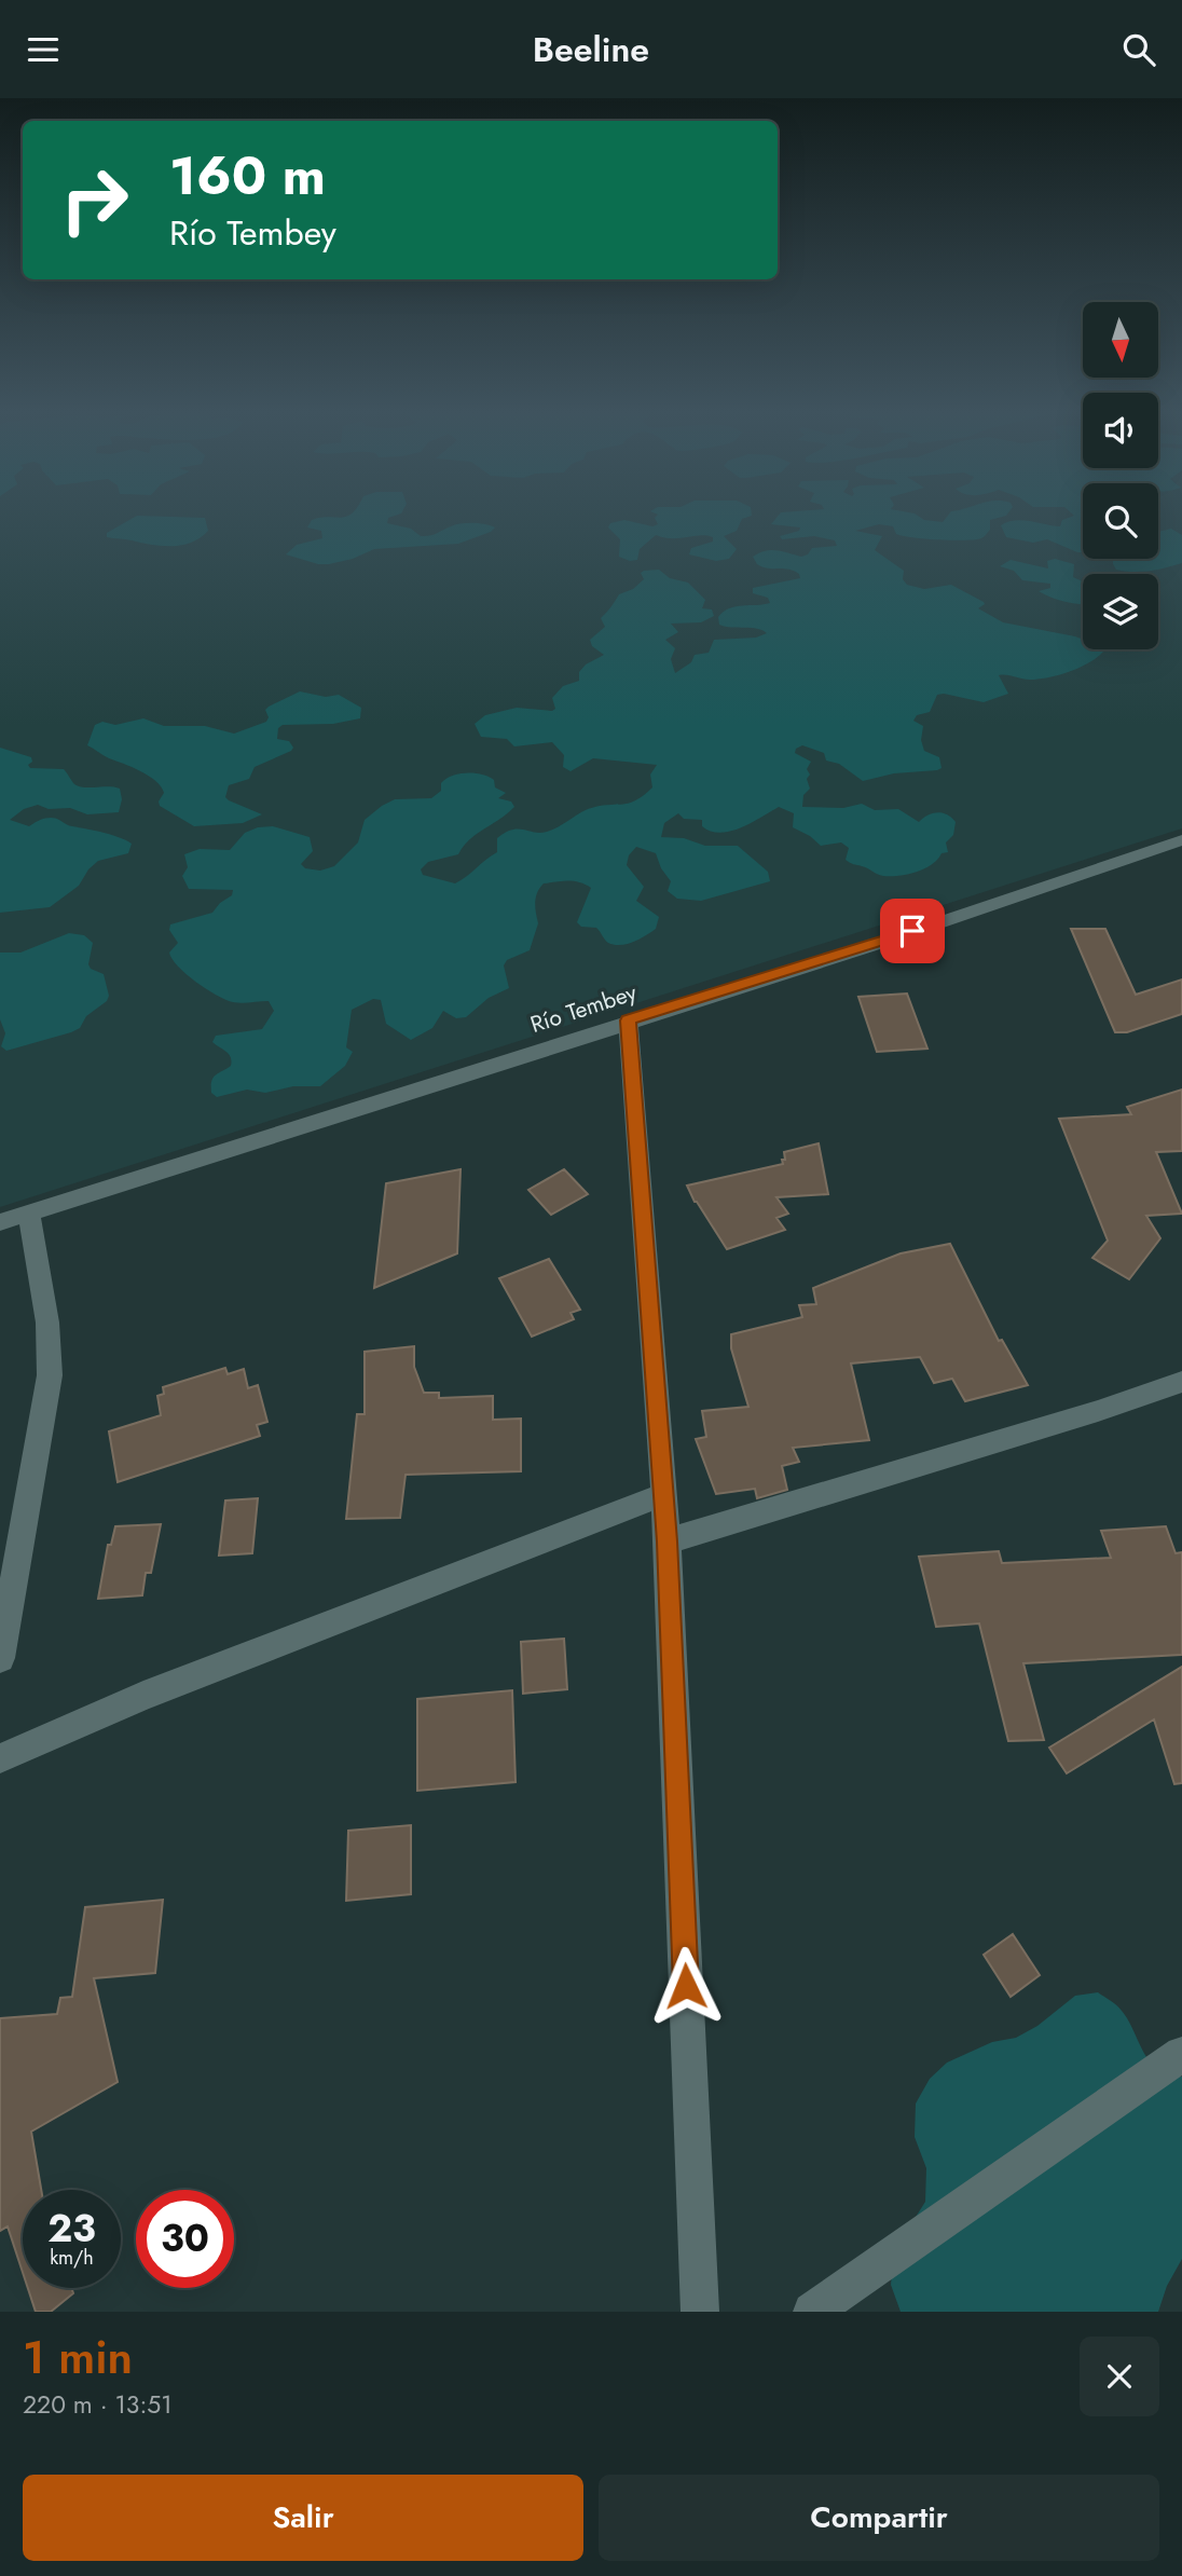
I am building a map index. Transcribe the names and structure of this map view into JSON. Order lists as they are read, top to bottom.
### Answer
{
  "streets": {
    "street": ["Río Tembey"]
  },
  "north": "bottom",
  "page": {
    "header": "Beeline",
    "turn": ["160 m", "Río Tembey"],
    "speed": "23 km/h",
    "limit": "30",
    "heading": ["1 min", "220 m · 13:51"],
    "buttons": ["Salir", "Compartir"]
  }
}
